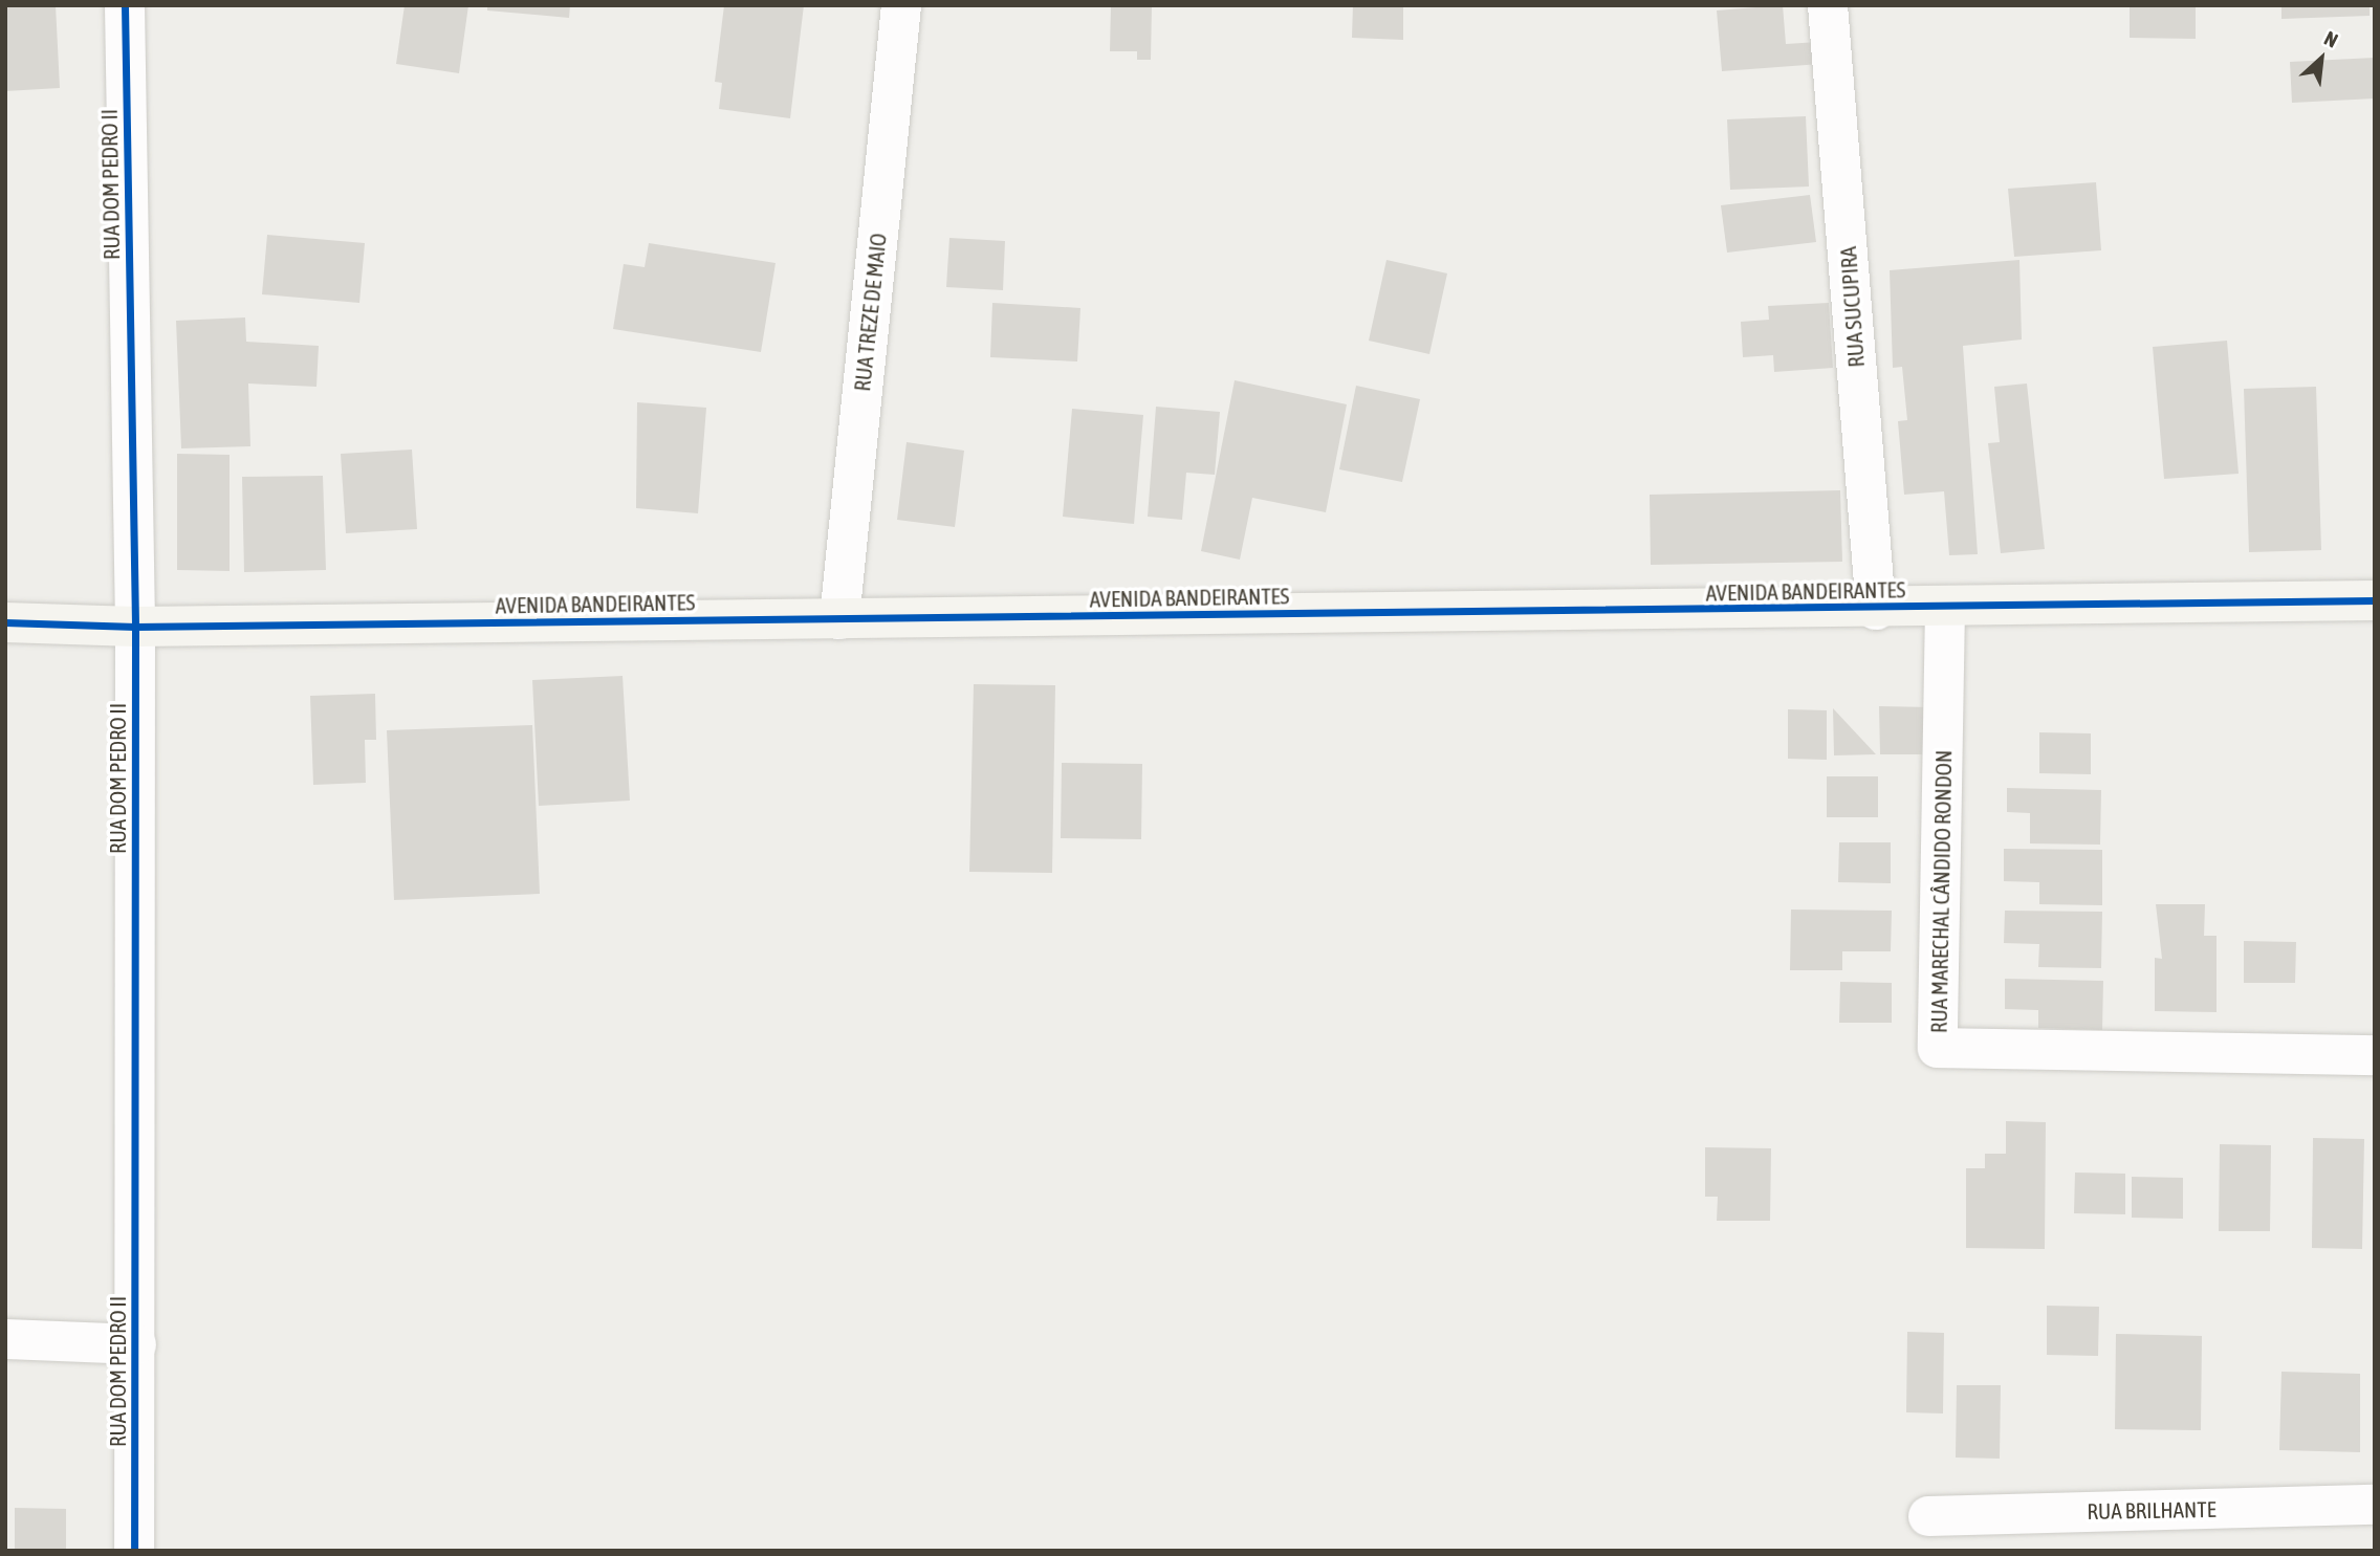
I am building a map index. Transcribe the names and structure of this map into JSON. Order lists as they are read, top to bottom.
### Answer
{
  "streets": {
    "street": [
      "RUA DOM PEDRO II",
      "RUA SUCUPIRA",
      "RUA TREZE DE MAIO",
      "AVENIDA BANDEIRANTES",
      "RUA MARECHAL CÂNDIDO RONDON",
      "RUA BRILHANTE"
    ]
  },
  "crossings": [
    ["RUA DOM PEDRO II", "AVENIDA BANDEIRANTES"],
    ["RUA SUCUPIRA", "AVENIDA BANDEIRANTES"],
    ["RUA TREZE DE MAIO", "AVENIDA BANDEIRANTES"],
    ["AVENIDA BANDEIRANTES", "RUA MARECHAL CÂNDIDO RONDON"]
  ],
  "north": "top right"
}
